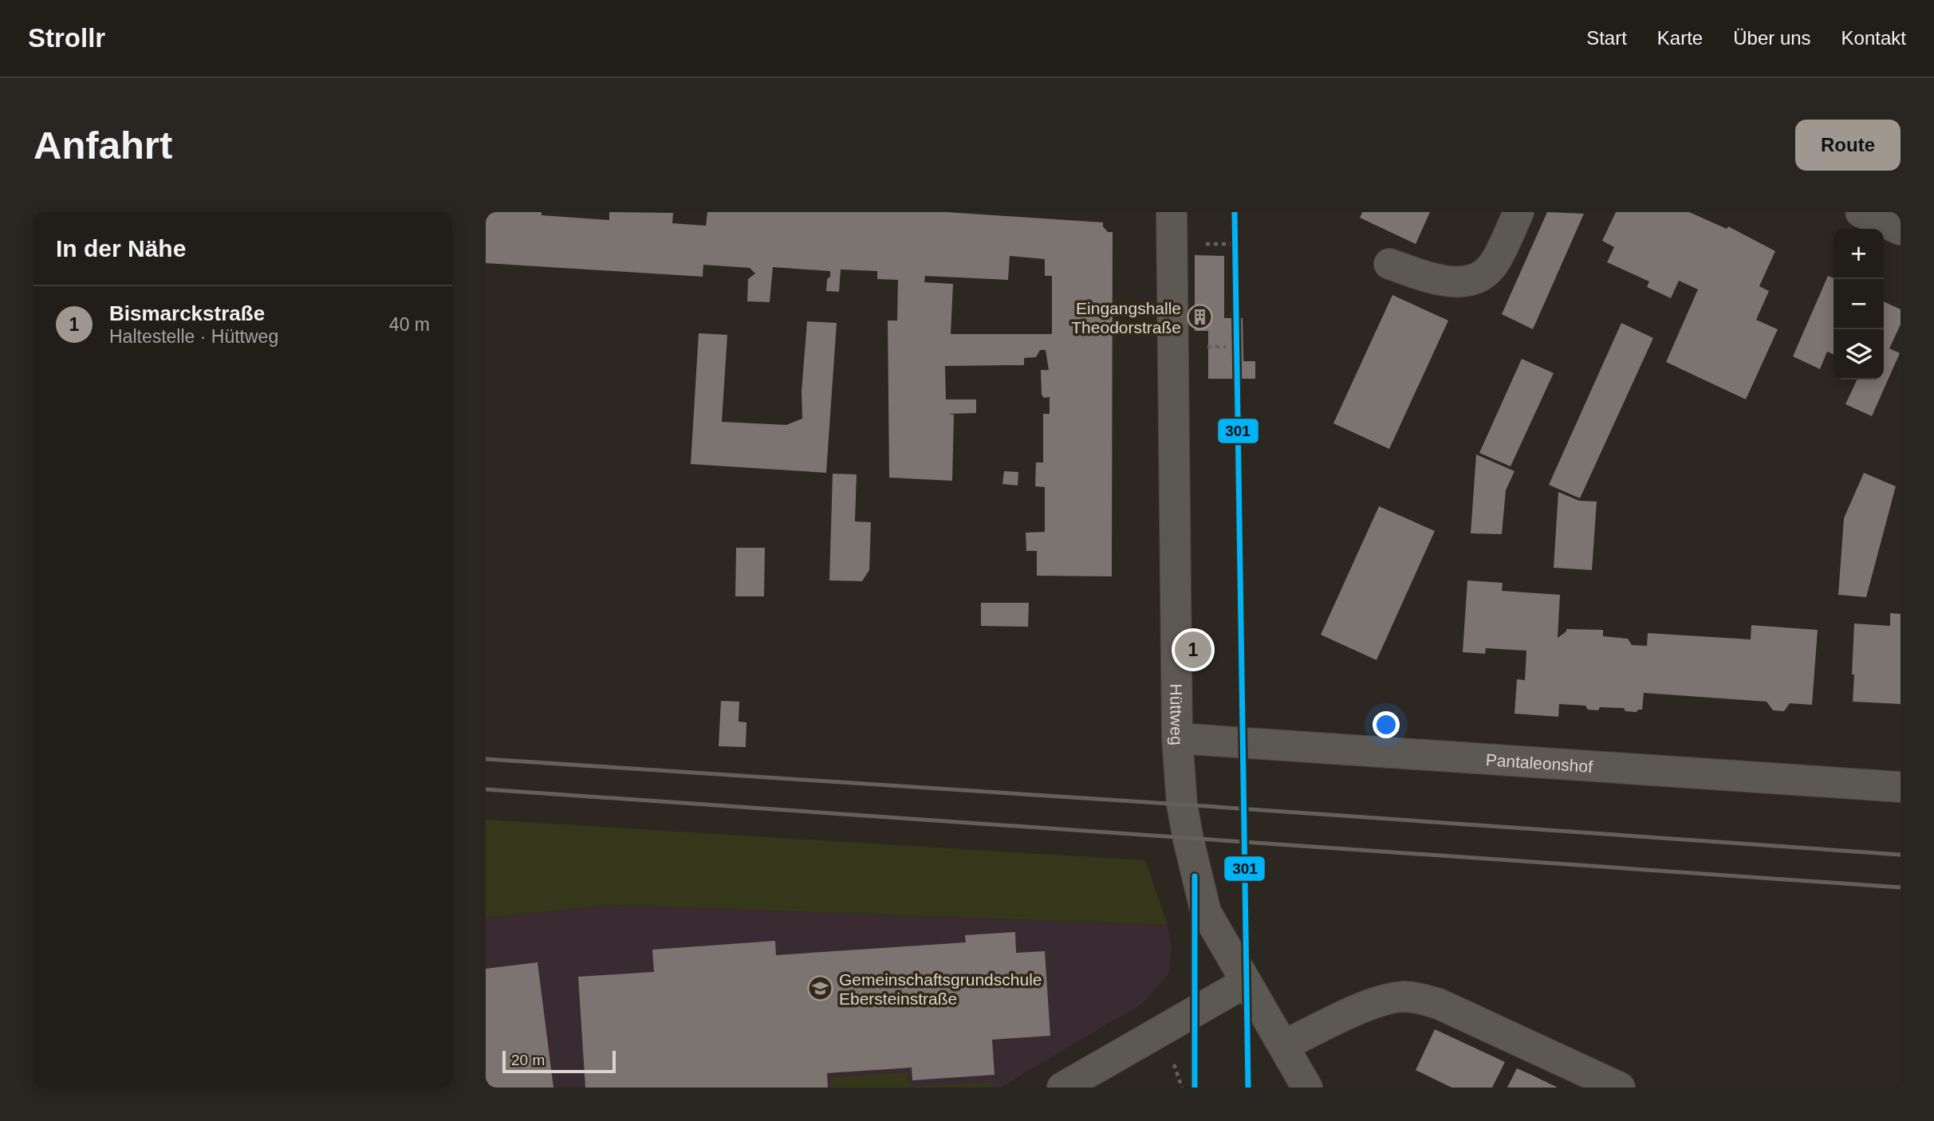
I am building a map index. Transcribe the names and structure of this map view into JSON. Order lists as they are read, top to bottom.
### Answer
{
  "streets": {
    "street": ["Hüttweg", "Pantaleonshof"]
  },
  "crossings": [
    ["Hüttweg", "Pantaleonshof"]
  ],
  "places": {
    "building": ["Eingangshalle Theodorstraße"],
    "school or university": ["Gemeinschaftsgrundschule Ebersteinstraße"]
  },
  "lines": ["transit line 301"],
  "scale_bar": "20 m",
  "page": {
    "header": "Strollr",
    "nav": [
      "Start",
      "Karte",
      "Über uns",
      "Kontakt"
    ],
    "buttons": "Route",
    "title": "Anfahrt",
    "heading": "In der Nähe",
    "map_buttons": ["+", "−"],
    "list": [
      {
        "mark": "1",
        "name": "Bismarckstraße",
        "note": "Haltestelle · Hüttweg",
        "value": "40 m"
      }
    ],
    "pins": "1",
    "scale": "20 m"
  }
}
